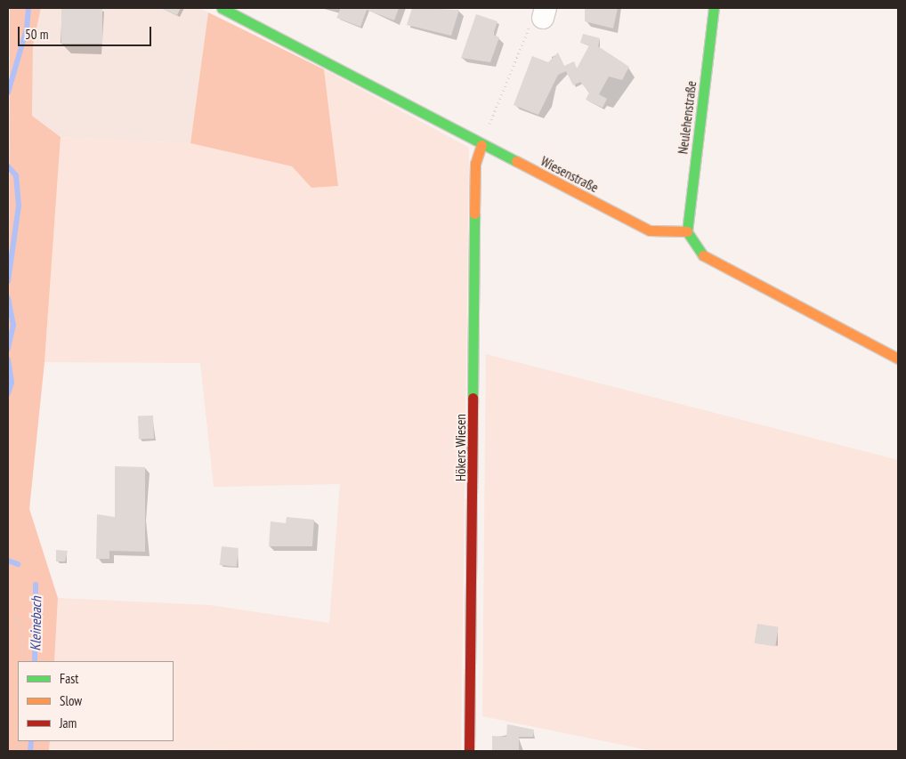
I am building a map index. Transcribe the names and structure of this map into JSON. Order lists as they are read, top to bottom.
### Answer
{
  "streets": {
    "street": ["Neulehenstraße", "Wiesenstraße", "Hökers Wiesen"]
  },
  "crossings": [
    ["Neulehenstraße", "Wiesenstraße"],
    ["Wiesenstraße", "Hökers Wiesen"]
  ],
  "water": ["Kleinebach"],
  "legend": ["Fast", "Slow", "Jam"],
  "scale_bar": "50 m"
}
